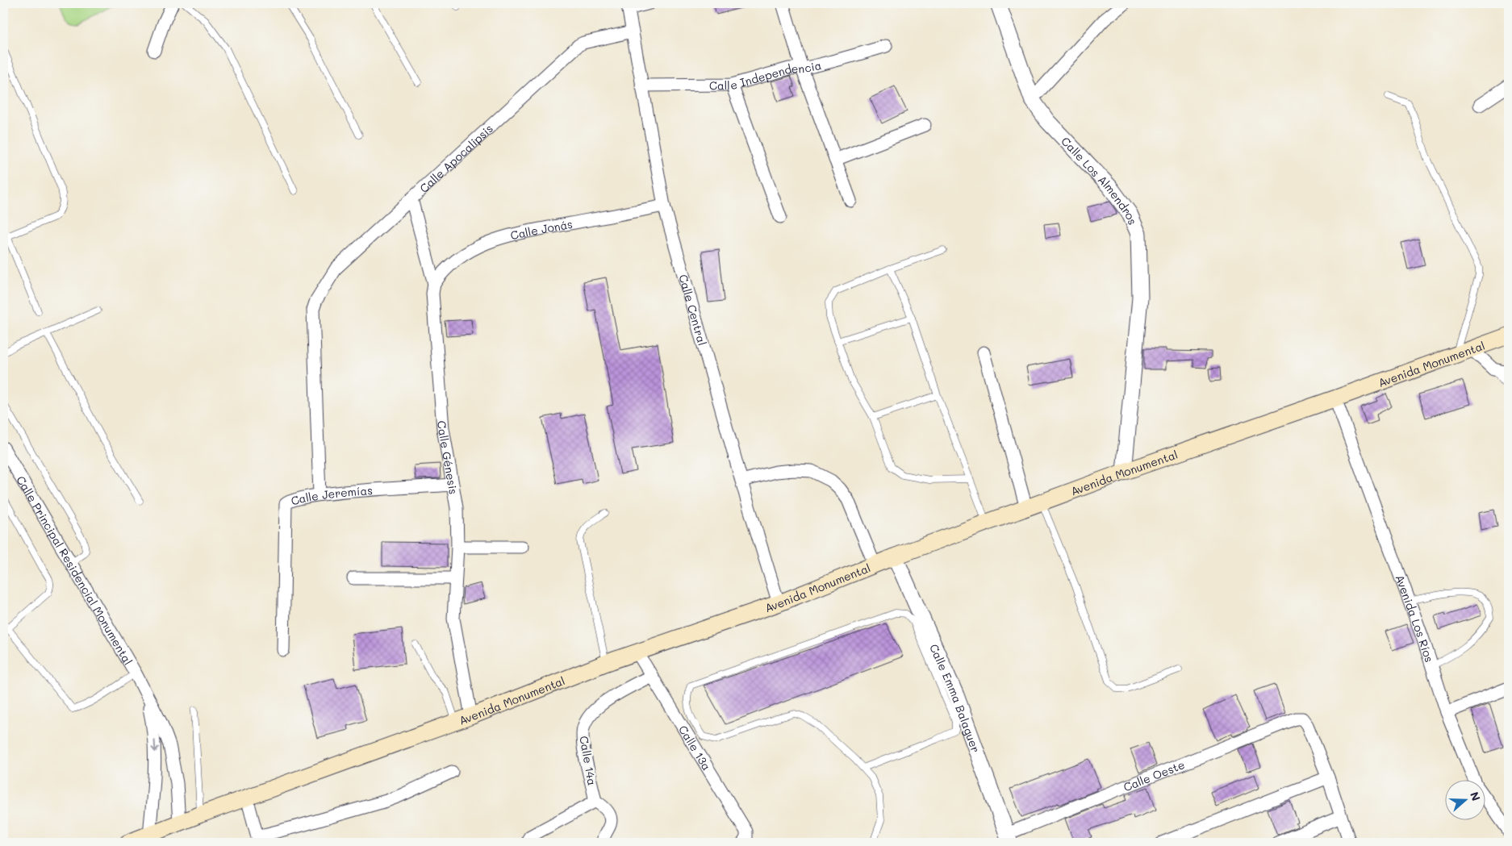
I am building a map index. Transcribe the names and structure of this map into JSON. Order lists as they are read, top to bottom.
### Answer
{
  "streets": {
    "main road": ["Avenida Monumental"],
    "street": [
      "Calle Independencia",
      "Calle Apocalipsis",
      "Calle Los Almendros",
      "Calle Jonás",
      "Calle Central",
      "Calle Génesis",
      "Calle Jeremías",
      "Calle Principal Residencial Monumental",
      "Avenida Los Ríos",
      "Calle Emma Balaguer",
      "Calle 13a",
      "Calle 14a",
      "Calle Oeste"
    ]
  },
  "crossings": [
    ["Calle Independencia", "Calle Central"],
    ["Calle Apocalipsis", "Calle Central"],
    ["Calle Apocalipsis", "Calle Génesis"],
    ["Calle Apocalipsis", "Calle Jeremías"],
    ["Calle Los Almendros", "Avenida Monumental"],
    ["Calle Jonás", "Calle Central"],
    ["Calle Jonás", "Calle Génesis"],
    ["Calle Central", "Avenida Monumental"],
    ["Avenida Monumental", "Calle Génesis"],
    ["Avenida Monumental", "Calle Principal Residencial Monumental"],
    ["Avenida Monumental", "Avenida Los Ríos"],
    ["Avenida Monumental", "Calle Emma Balaguer"],
    ["Avenida Monumental", "Calle 13a"],
    ["Calle Génesis", "Calle Jeremías"],
    ["Calle Emma Balaguer", "Calle Oeste"],
    ["Calle 13a", "Calle 14a"]
  ],
  "north": "right"
}
